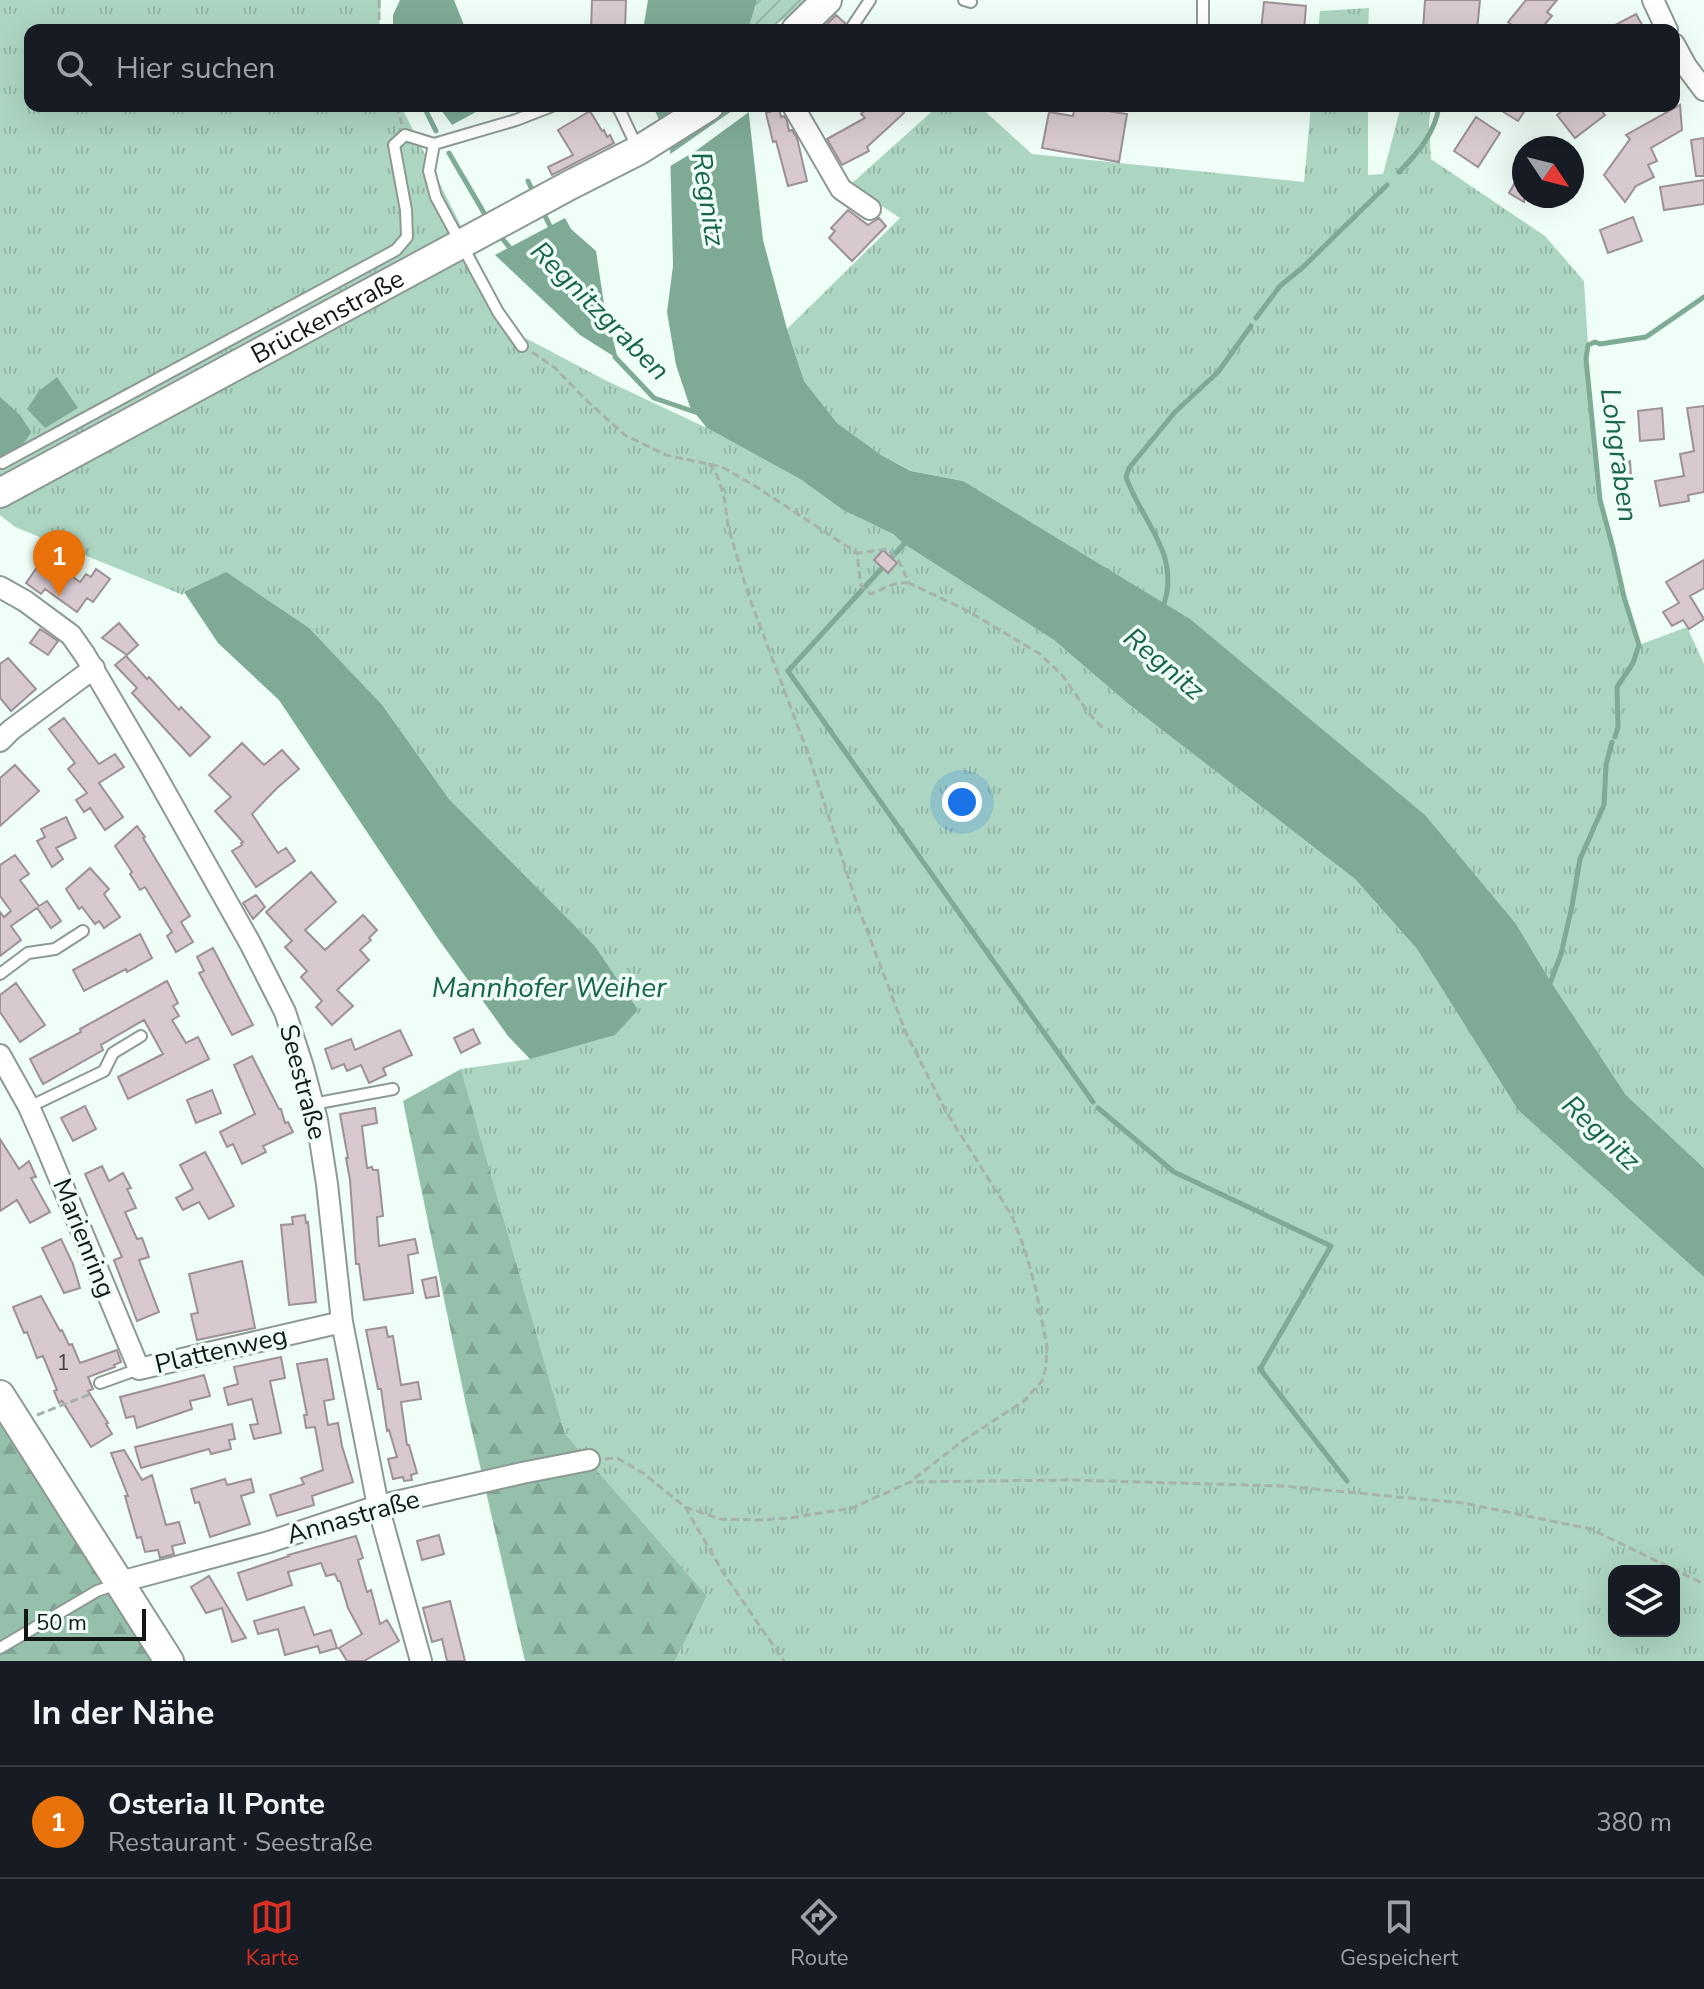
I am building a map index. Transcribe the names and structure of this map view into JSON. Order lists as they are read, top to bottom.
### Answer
{
  "streets": {
    "main road": ["Brückenstraße"],
    "street": [
      "Seestraße",
      "Marienring",
      "Plattenweg",
      "Annastraße"
    ]
  },
  "crossings": [
    ["Seestraße", "Plattenweg"],
    ["Seestraße", "Annastraße"],
    ["Marienring", "Plattenweg"]
  ],
  "water": [
    "Regnitz",
    "Regnitzgraben",
    "Lohgraben",
    "Mannhofer Weiher"
  ],
  "house_numbers": ["1"],
  "scale_bar": "50 m",
  "north": "bottom right",
  "page": {
    "search": "Hier suchen",
    "pins": "1",
    "scale": "50 m",
    "heading": "In der Nähe",
    "list": [
      {
        "mark": "1",
        "name": "Osteria Il Ponte",
        "note": "Restaurant · Seestraße",
        "value": "380 m"
      }
    ],
    "nav": ["Karte", "Route", "Gespeichert"]
  }
}
